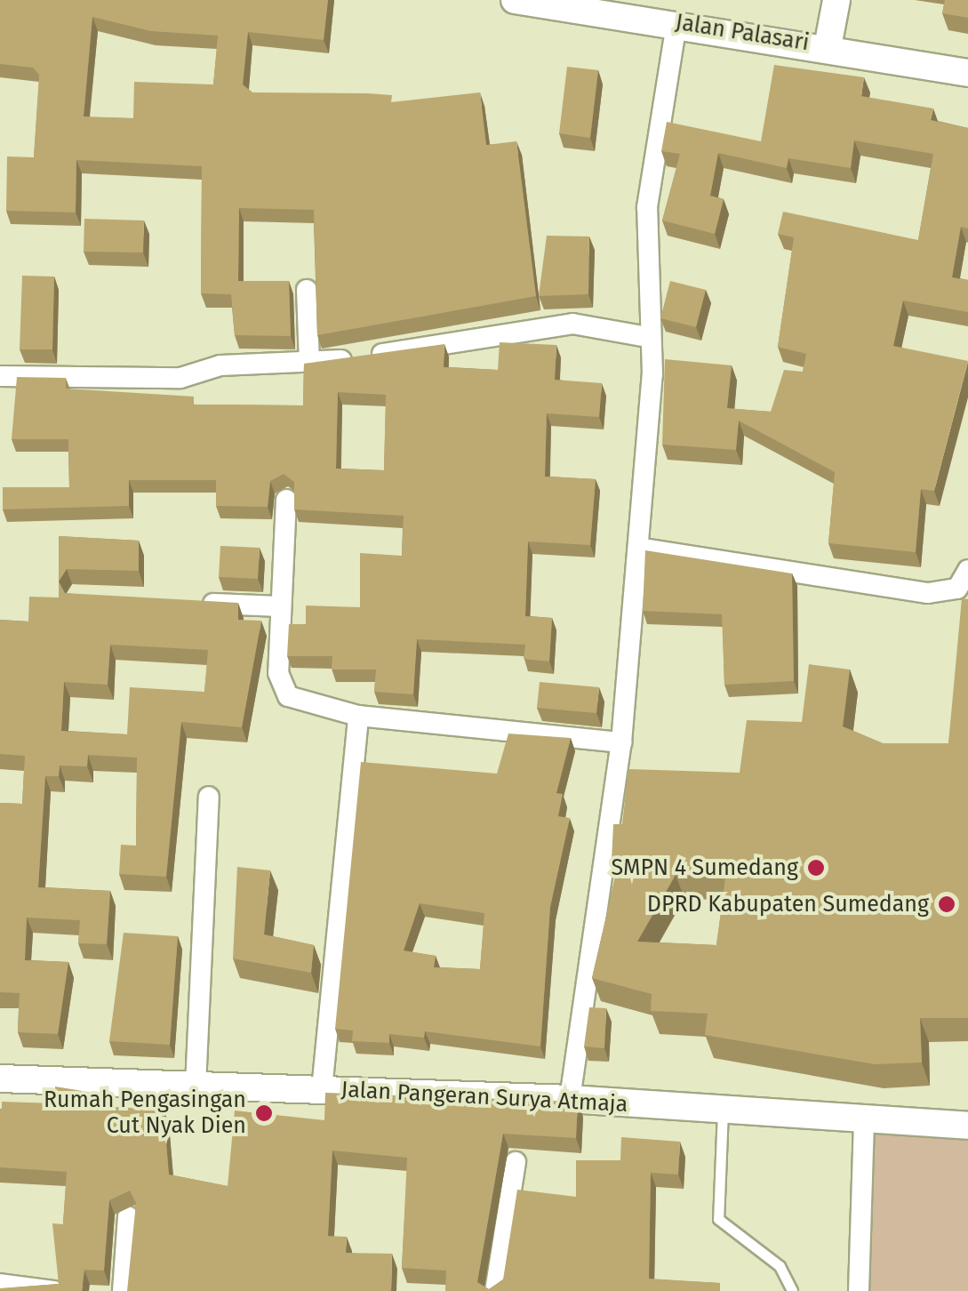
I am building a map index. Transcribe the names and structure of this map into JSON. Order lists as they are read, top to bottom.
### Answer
{
  "streets": {
    "street": ["Jalan Palasari", "Jalan Pangeran Surya Atmaja"]
  },
  "places": ["SMPN 4 Sumedang", "DPRD Kabupaten Sumedang", "Rumah Pengasingan Cut Nyak Dien"]
}
